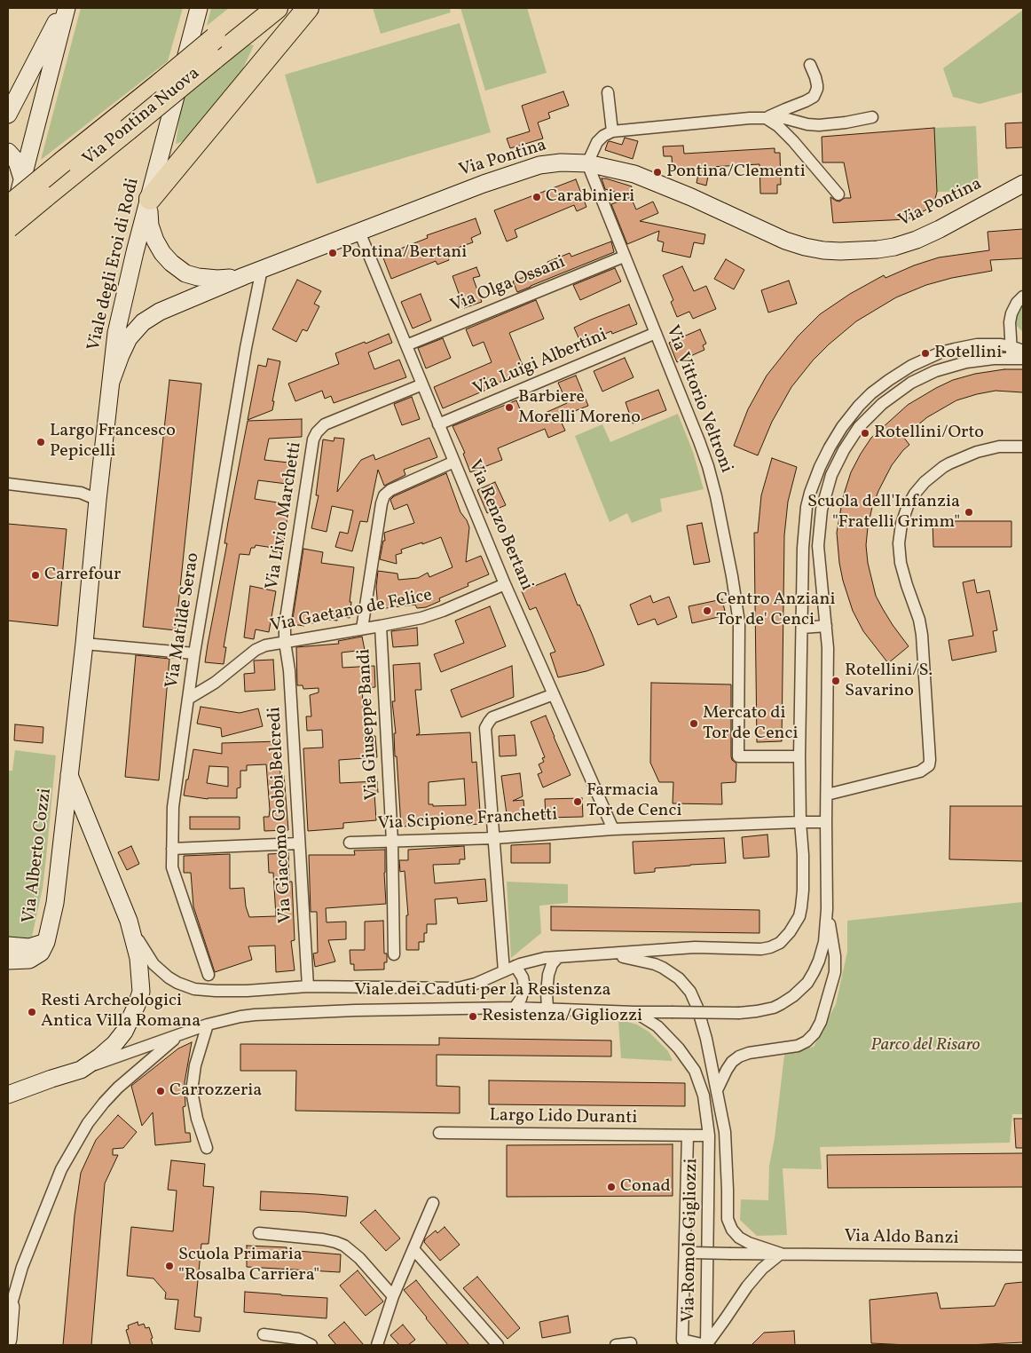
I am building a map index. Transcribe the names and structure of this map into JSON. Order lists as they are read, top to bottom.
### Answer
{
  "streets": {
    "highway": ["Via Pontina Nuova"],
    "street": [
      "Via Pontina",
      "Viale degli Eroi di Rodi",
      "Via Olga Ossani",
      "Via Luigi Albertini",
      "Via Vittorio Veltroni",
      "Via Livio Marchetti",
      "Via Renzo Bertani",
      "Via Gaetano de Felice",
      "Via Matilde Serao",
      "Via Giuseppe Bandi",
      "Via Giacomo Gobbi Belcredi",
      "Via Scipione Franchetti",
      "Via Alberto Cozzi",
      "Viale dei Caduti per la Resistenza",
      "Largo Lido Duranti",
      "Via Aldo Banzi",
      "Via Romolo Gigliozzi"
    ]
  },
  "crossings": [
    ["Via Pontina", "Viale degli Eroi di Rodi"],
    ["Via Pontina", "Via Vittorio Veltroni"],
    ["Via Pontina", "Via Renzo Bertani"],
    ["Via Pontina", "Via Matilde Serao"],
    ["Viale degli Eroi di Rodi", "Via Alberto Cozzi"],
    ["Viale degli Eroi di Rodi", "Viale dei Caduti per la Resistenza"],
    ["Via Olga Ossani", "Via Vittorio Veltroni"],
    ["Via Olga Ossani", "Via Renzo Bertani"],
    ["Via Luigi Albertini", "Via Vittorio Veltroni"],
    ["Via Luigi Albertini", "Via Renzo Bertani"],
    ["Via Vittorio Veltroni", "Viale dei Caduti per la Resistenza"],
    ["Via Livio Marchetti", "Via Renzo Bertani"],
    ["Via Livio Marchetti", "Via Gaetano de Felice"],
    ["Via Livio Marchetti", "Via Giacomo Gobbi Belcredi"],
    ["Via Renzo Bertani", "Via Gaetano de Felice"],
    ["Via Renzo Bertani", "Via Scipione Franchetti"],
    ["Via Gaetano de Felice", "Via Matilde Serao"],
    ["Via Gaetano de Felice", "Via Giuseppe Bandi"],
    ["Via Gaetano de Felice", "Via Giacomo Gobbi Belcredi"],
    ["Via Giuseppe Bandi", "Via Scipione Franchetti"],
    ["Via Giacomo Gobbi Belcredi", "Viale dei Caduti per la Resistenza"],
    ["Via Scipione Franchetti", "Viale dei Caduti per la Resistenza"],
    ["Via Alberto Cozzi", "Viale dei Caduti per la Resistenza"],
    ["Viale dei Caduti per la Resistenza", "Via Romolo Gigliozzi"],
    ["Largo Lido Duranti", "Via Romolo Gigliozzi"],
    ["Via Aldo Banzi", "Via Romolo Gigliozzi"]
  ],
  "parks": ["Parco del Risaro"],
  "places": [
    "Pontina/Clementi",
    "Carabinieri",
    "Pontina/Bertani",
    "Rotellini",
    "Barbiere Morelli Moreno",
    "Rotellini/Orto",
    "Largo Francesco Pepicelli",
    "Scuola dell'Infanzia \"Fratelli Grimm\"",
    "Carrefour",
    "Centro Anziani Tor de' Cenci",
    "Rotellini/S. Savarino",
    "Mercato di Tor de Cenci",
    "Farmacia Tor de Cenci",
    "Resti Archeologici Antica Villa Romana",
    "Resistenza/Gigliozzi",
    "Carrozzeria",
    "Conad",
    "Scuola Primaria \"Rosalba Carriera\""
  ]
}
